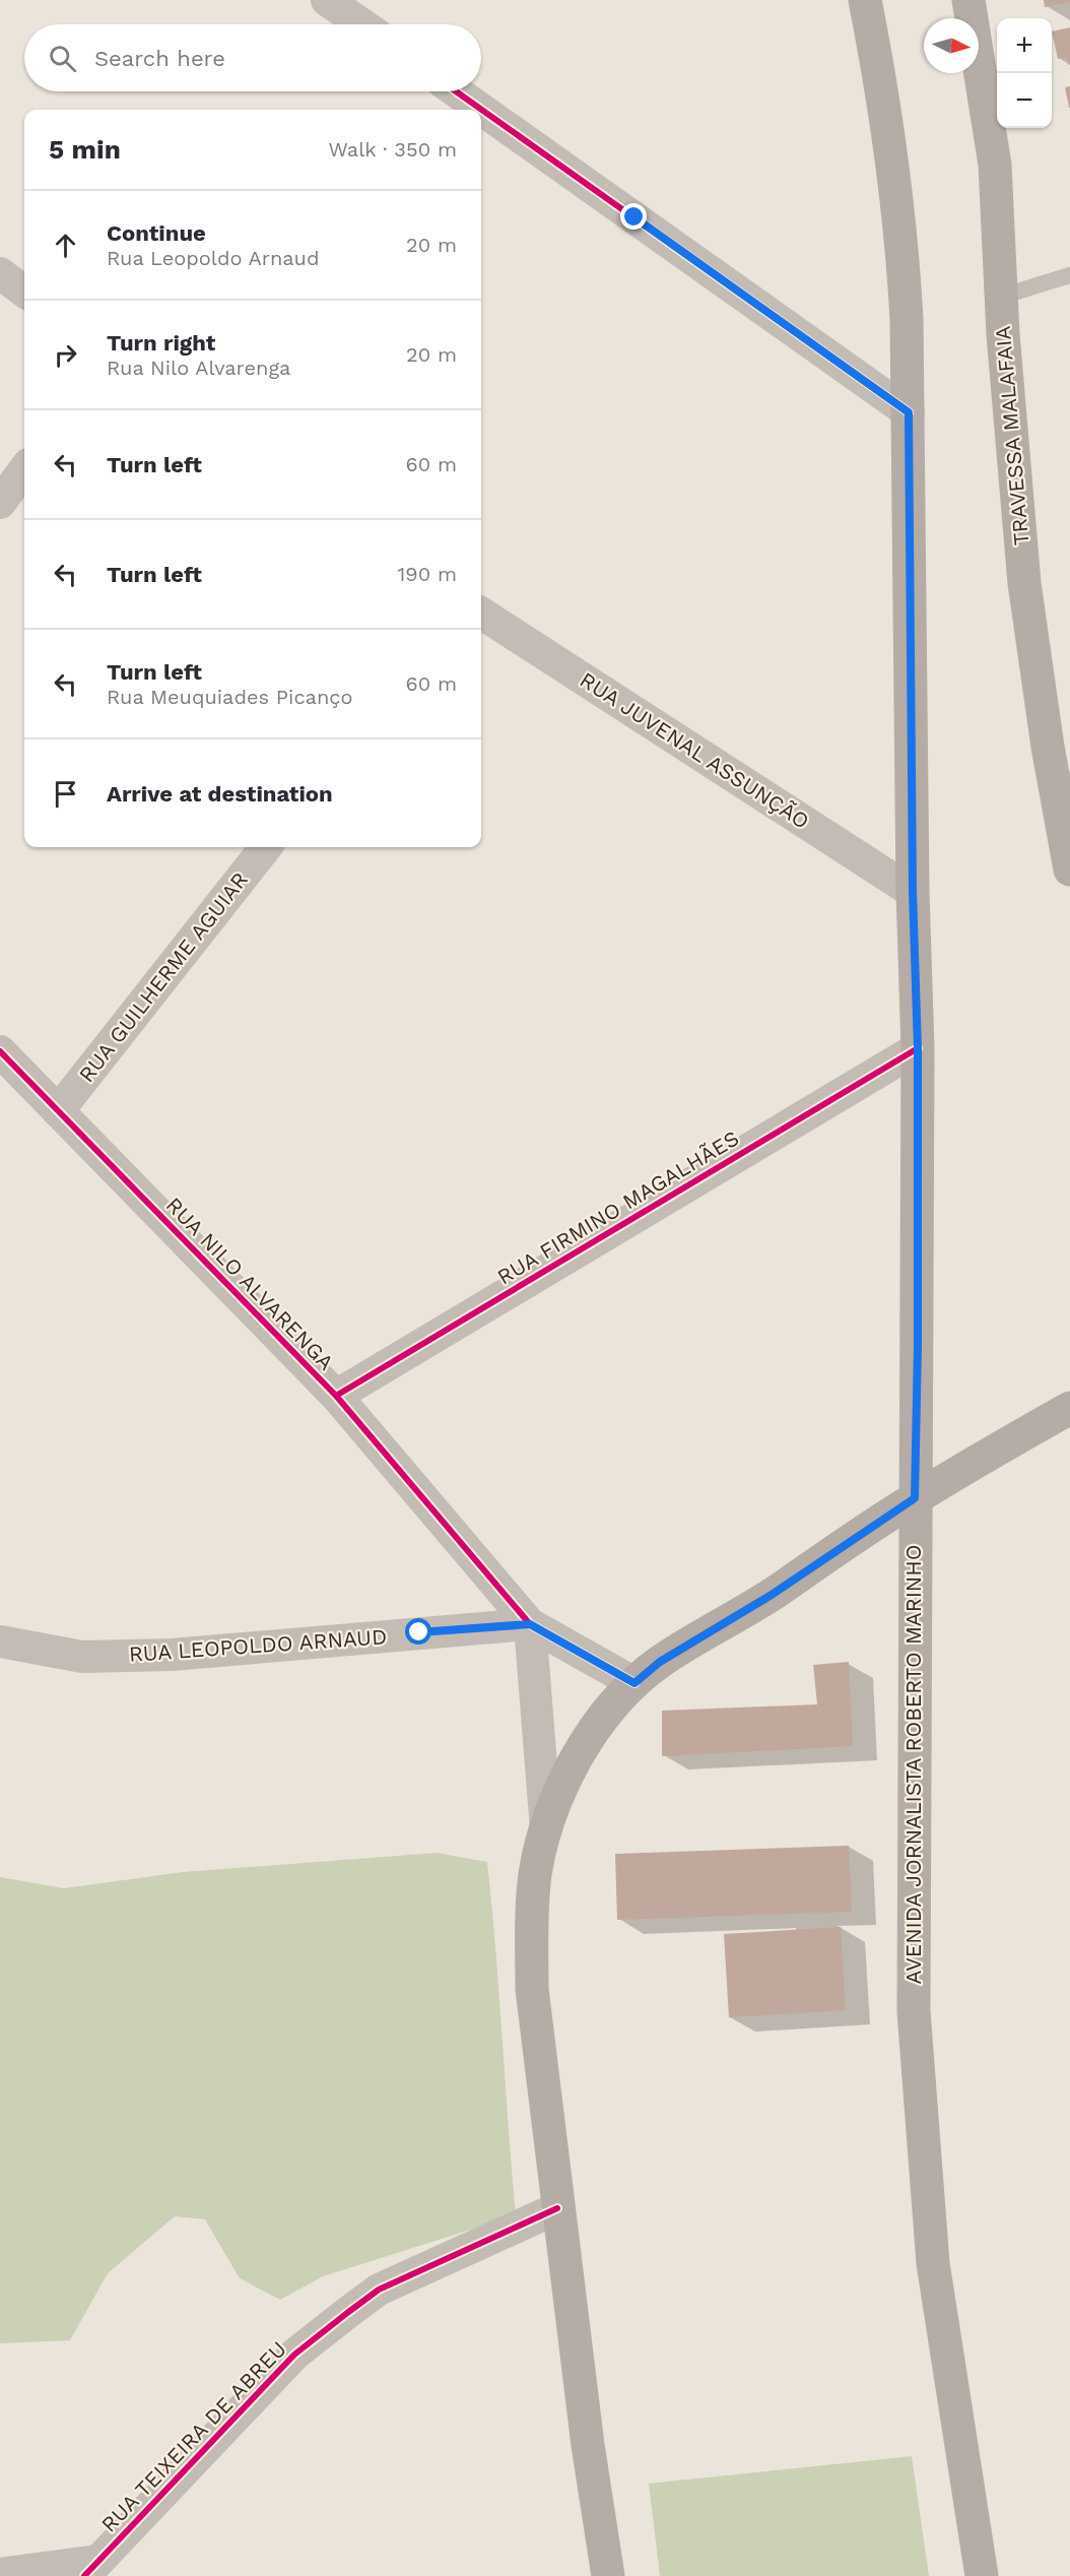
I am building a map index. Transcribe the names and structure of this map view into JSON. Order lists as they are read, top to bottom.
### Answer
{
  "streets": {
    "main road": ["TRAVESSA MALAFAIA", "AVENIDA JORNALISTA ROBERTO MARINHO"],
    "street": [
      "RUA JUVENAL ASSUNÇÃO",
      "RUA GUILHERME AGUIAR",
      "RUA FIRMINO MAGALHÃES",
      "RUA NILO ALVARENGA",
      "RUA LEOPOLDO ARNAUD",
      "RUA TEIXEIRA DE ABREU"
    ]
  },
  "crossings": [
    ["RUA JUVENAL ASSUNÇÃO", "AVENIDA JORNALISTA ROBERTO MARINHO"],
    ["RUA GUILHERME AGUIAR", "RUA NILO ALVARENGA"],
    ["RUA FIRMINO MAGALHÃES", "RUA NILO ALVARENGA"],
    ["RUA FIRMINO MAGALHÃES", "AVENIDA JORNALISTA ROBERTO MARINHO"],
    ["RUA NILO ALVARENGA", "RUA LEOPOLDO ARNAUD"]
  ],
  "north": "right",
  "page": {
    "map_buttons": ["+", "−"],
    "search": "Search here",
    "heading": ["5 min", "Walk · 350 m"],
    "list": [
      ["Continue", "Rua Leopoldo Arnaud", "20 m"],
      ["Turn right", "Rua Nilo Alvarenga", "20 m"],
      ["Turn left", "60 m"],
      ["Turn left", "190 m"],
      ["Turn left", "Rua Meuquiades Picanço", "60 m"],
      "Arrive at destination"
    ]
  }
}
